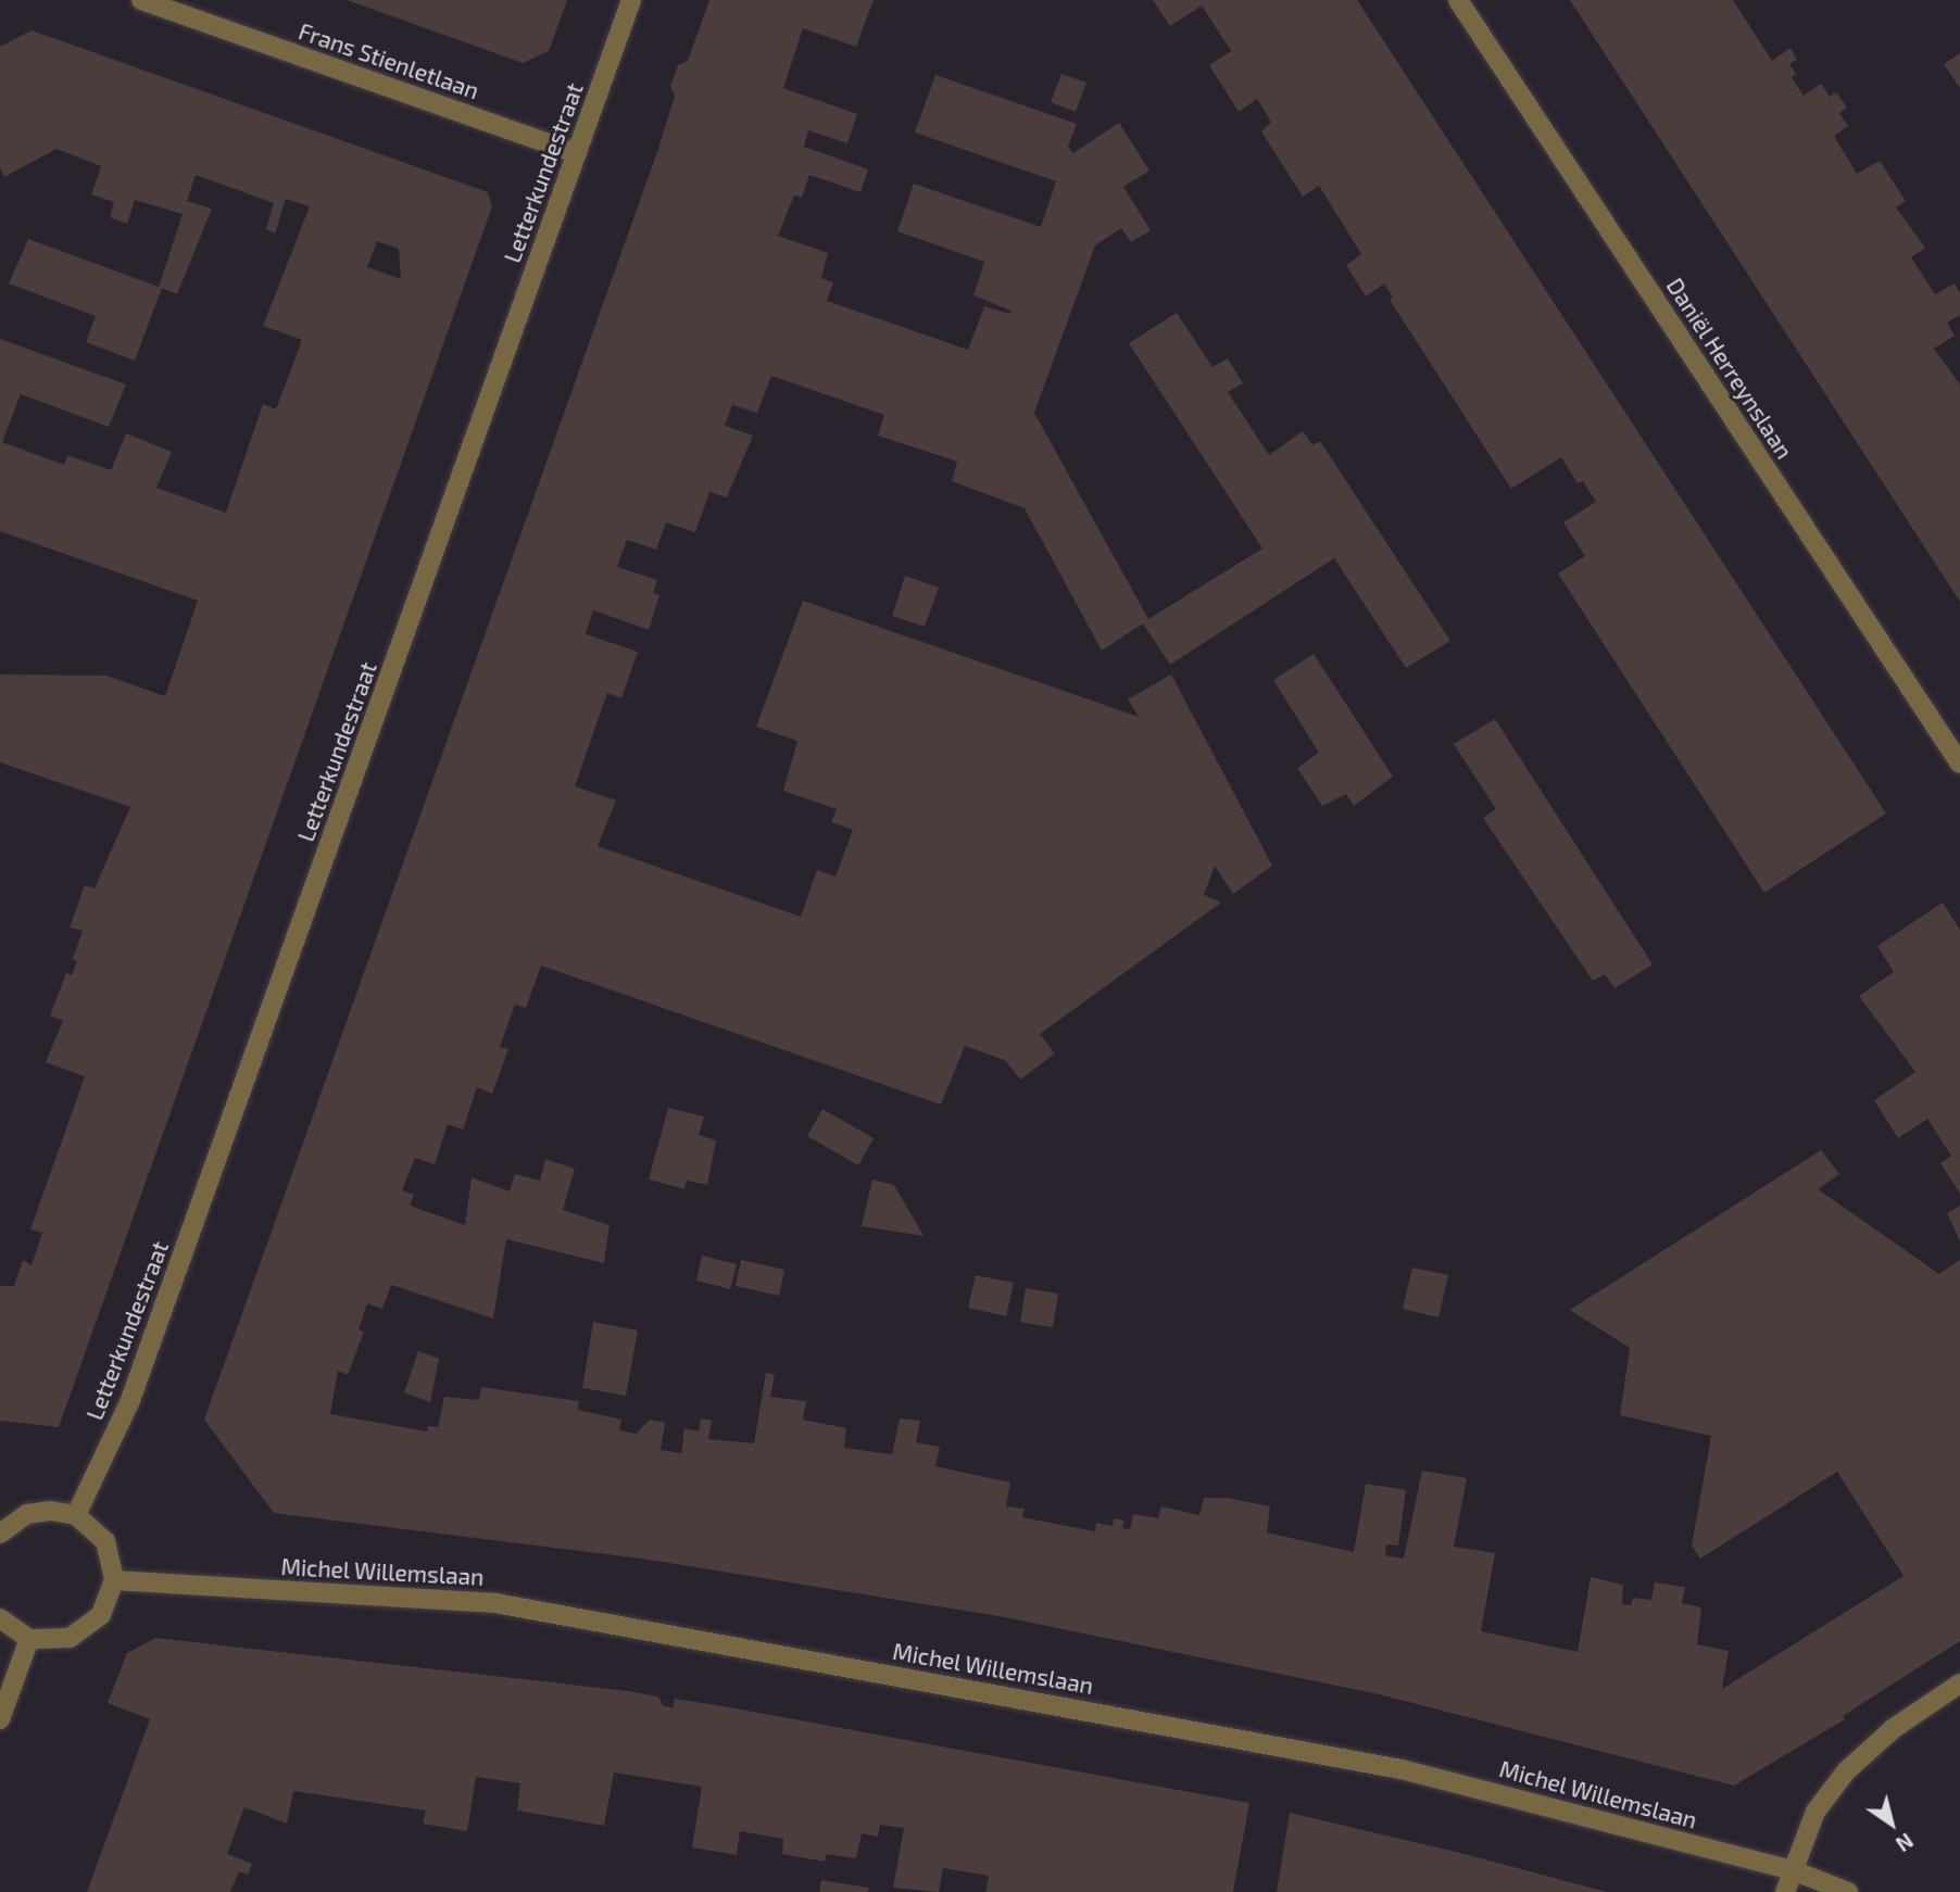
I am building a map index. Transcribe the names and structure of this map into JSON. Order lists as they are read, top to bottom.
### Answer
{
  "streets": {
    "street": [
      "Frans Stienletlaan",
      "Letterkundestraat",
      "Daniël Herreynslaan",
      "Michel Willemslaan"
    ]
  },
  "crossings": [
    ["Frans Stienletlaan", "Letterkundestraat"]
  ],
  "north": "bottom right"
}
